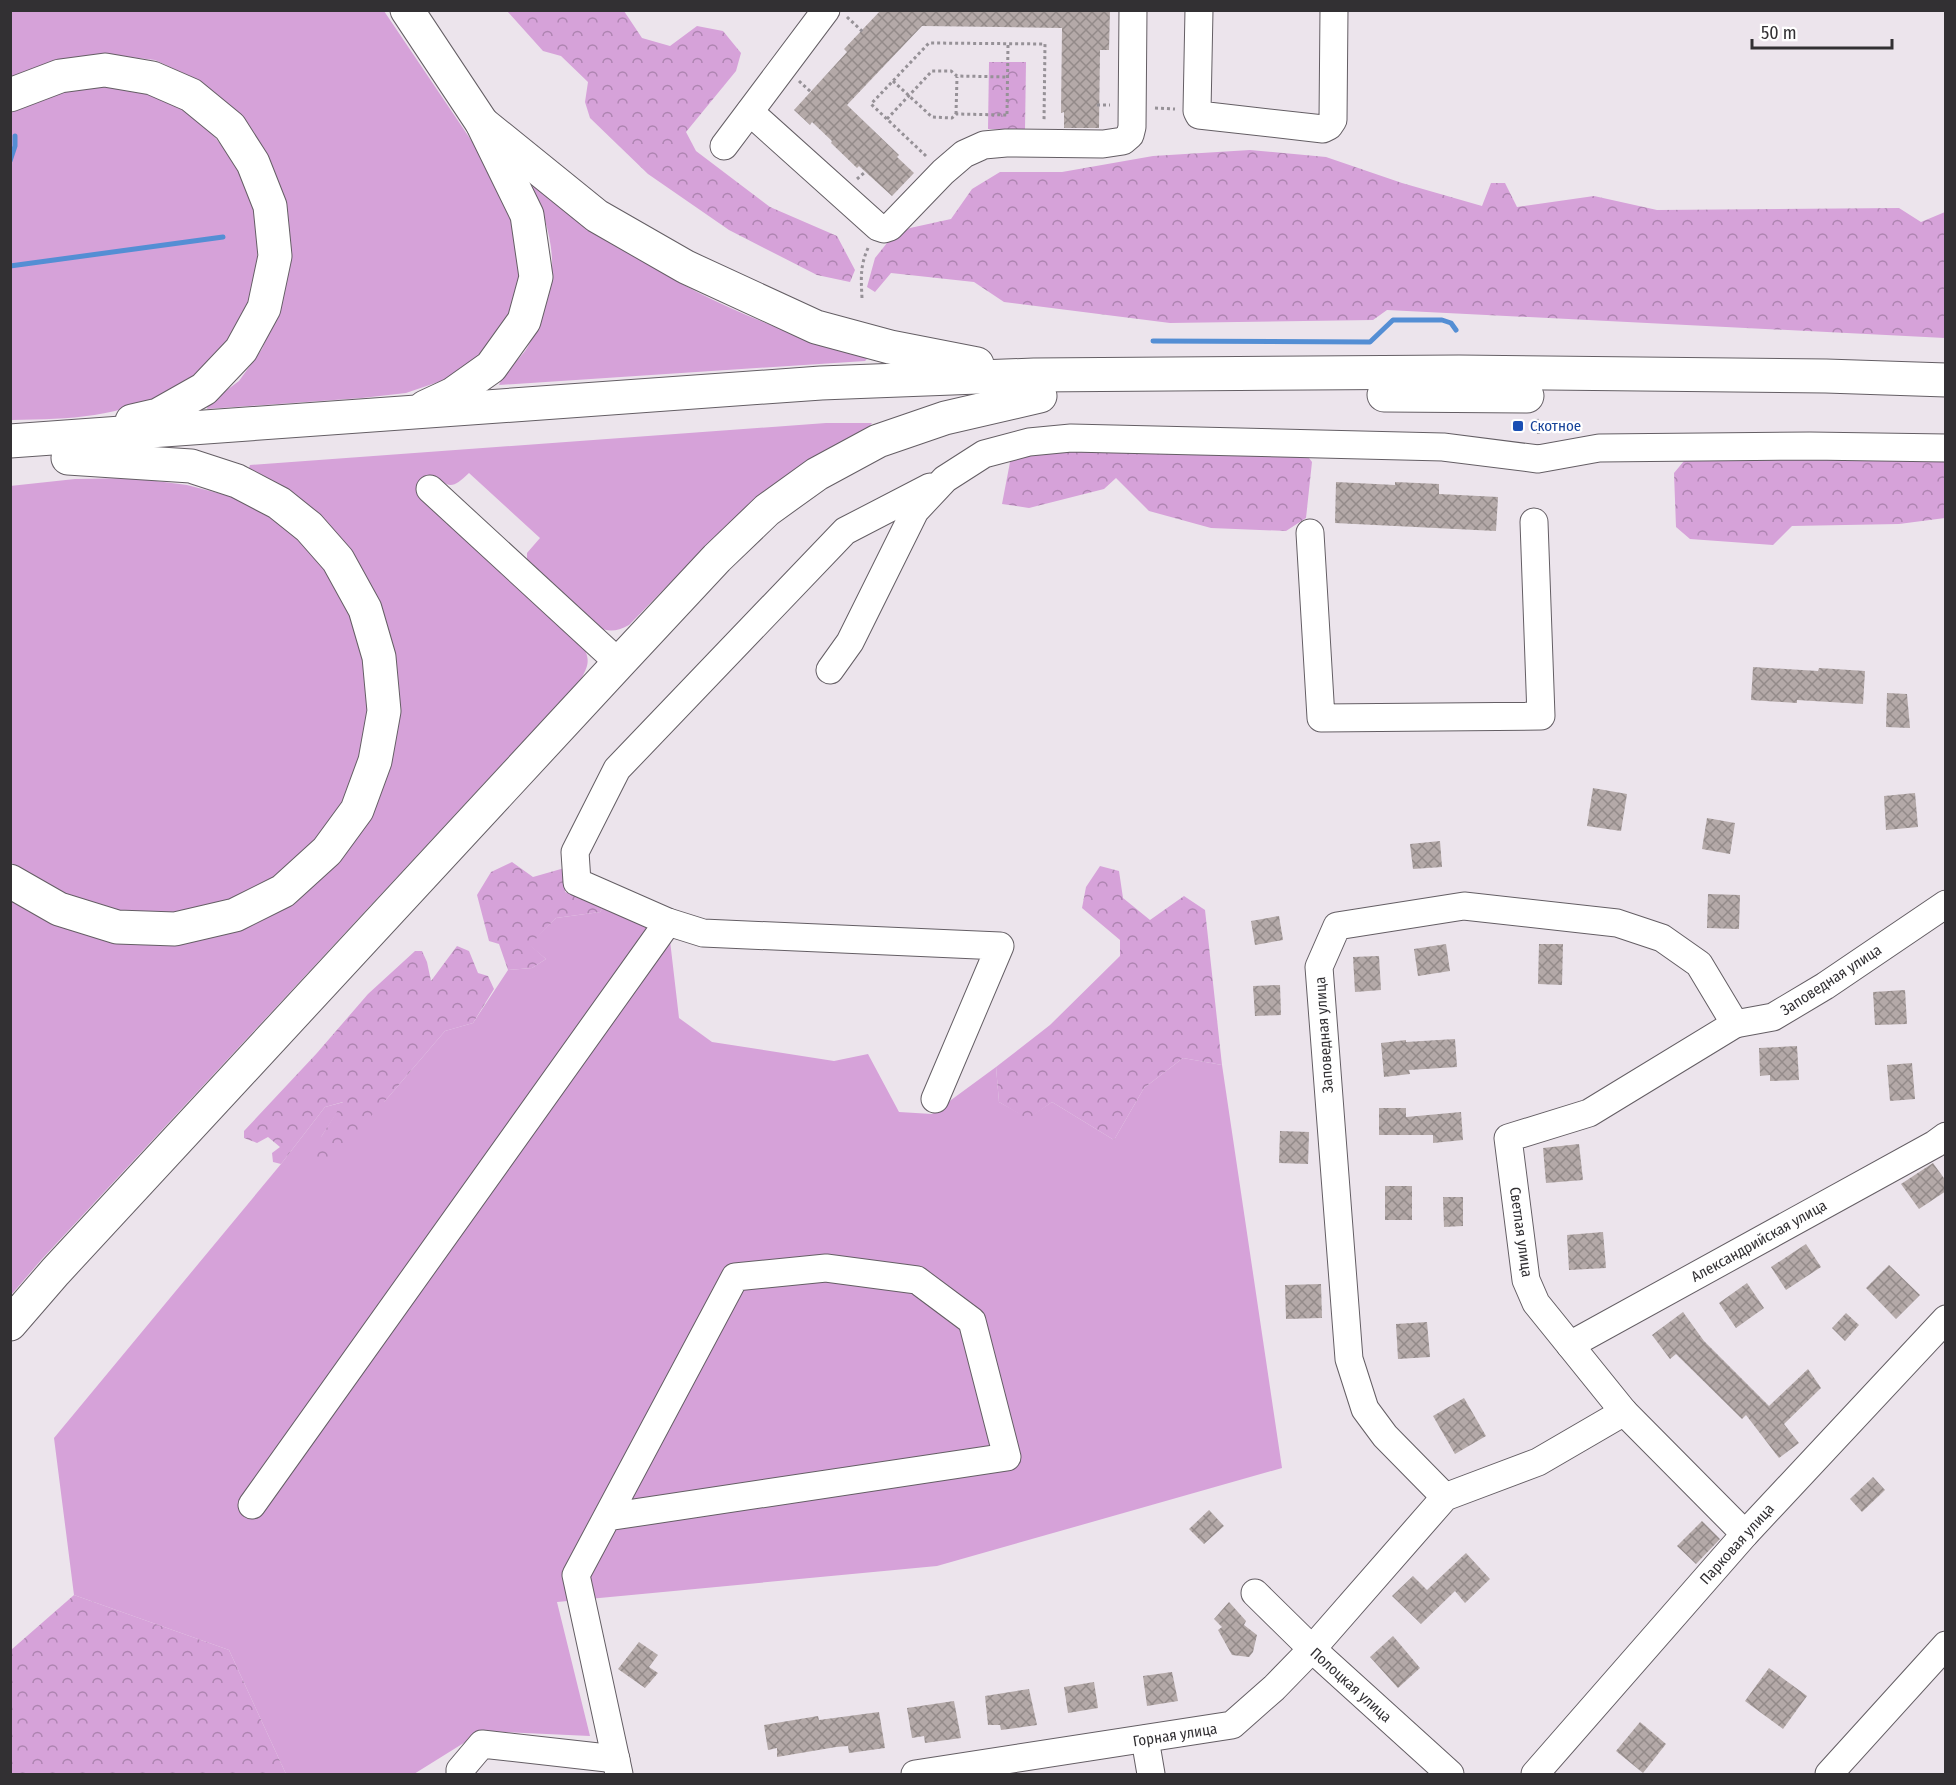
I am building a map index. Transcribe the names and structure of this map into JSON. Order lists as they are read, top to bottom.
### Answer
{
  "streets": {
    "street": [
      "Заповедная улица",
      "Светлая улица",
      "Александрийская улица",
      "Парковая улица",
      "Полоцкая улица",
      "Горная улица"
    ]
  },
  "crossings": [
    ["Заповедная улица", "Светлая улица"],
    ["Заповедная улица", "Горная улица"],
    ["Светлая улица", "Александрийская улица"],
    ["Светлая улица", "Парковая улица"],
    ["Полоцкая улица", "Горная улица"]
  ],
  "places": {
    "transit": ["Скотное"]
  },
  "scale_bar": "50 m"
}
